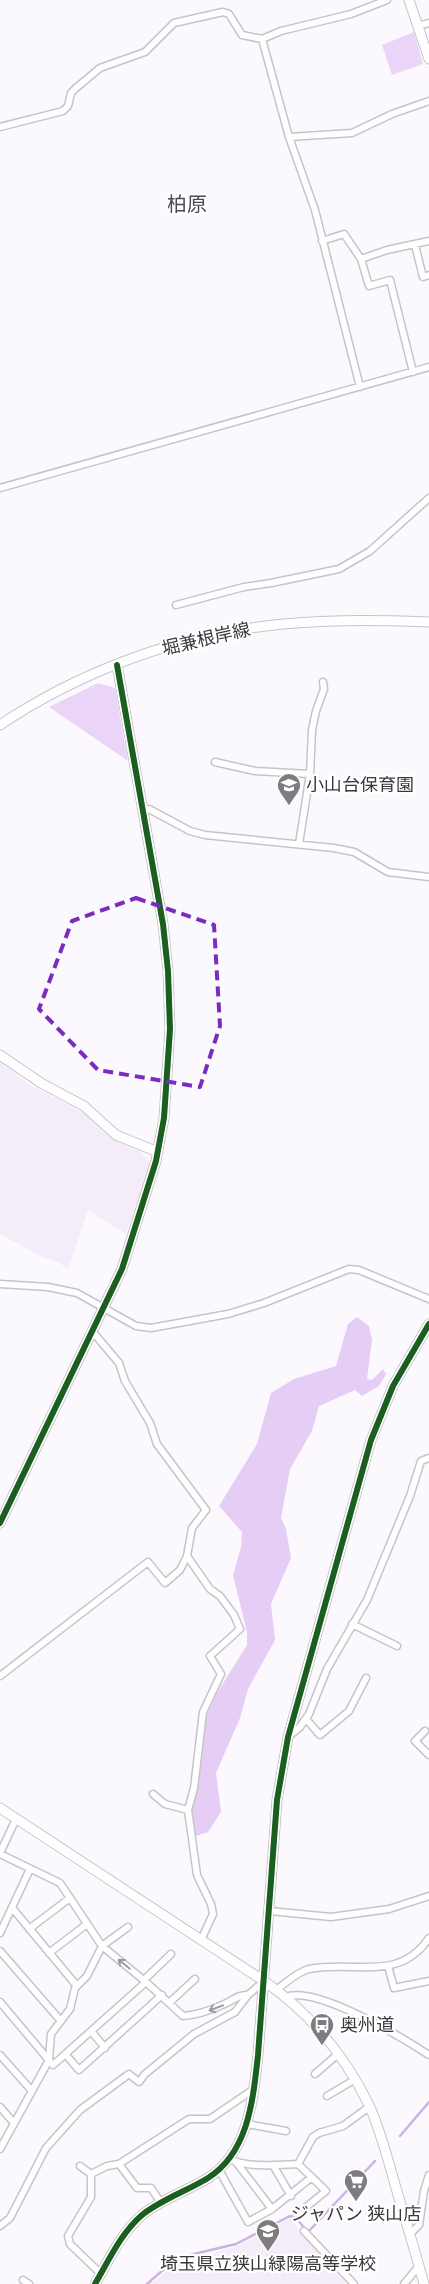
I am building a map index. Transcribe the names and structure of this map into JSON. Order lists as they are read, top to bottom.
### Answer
{
  "streets": {
    "street": ["堀兼根岸線"]
  },
  "districts": ["柏原"],
  "places": {
    "school or university": ["小山台保育園", "埼玉県立狭山緑陽高等学校"],
    "bus stop": ["奥州道"],
    "supermarket": ["ジャパン 狭山店"]
  }
}
